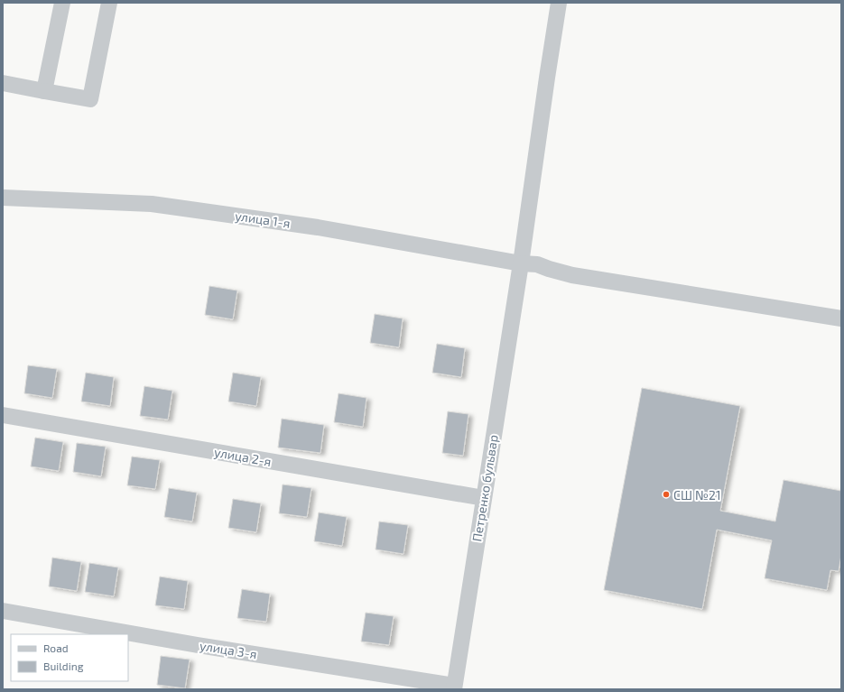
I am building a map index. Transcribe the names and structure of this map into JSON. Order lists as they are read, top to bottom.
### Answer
{
  "streets": {
    "street": [
      "улица 1-я",
      "улица 2-я",
      "Петренко бульвар",
      "улица 3-я"
    ]
  },
  "crossings": [
    ["улица 1-я", "Петренко бульвар"],
    ["улица 2-я", "Петренко бульвар"],
    ["Петренко бульвар", "улица 3-я"]
  ],
  "places": ["СШ №21"],
  "legend": ["Road", "Building"]
}
